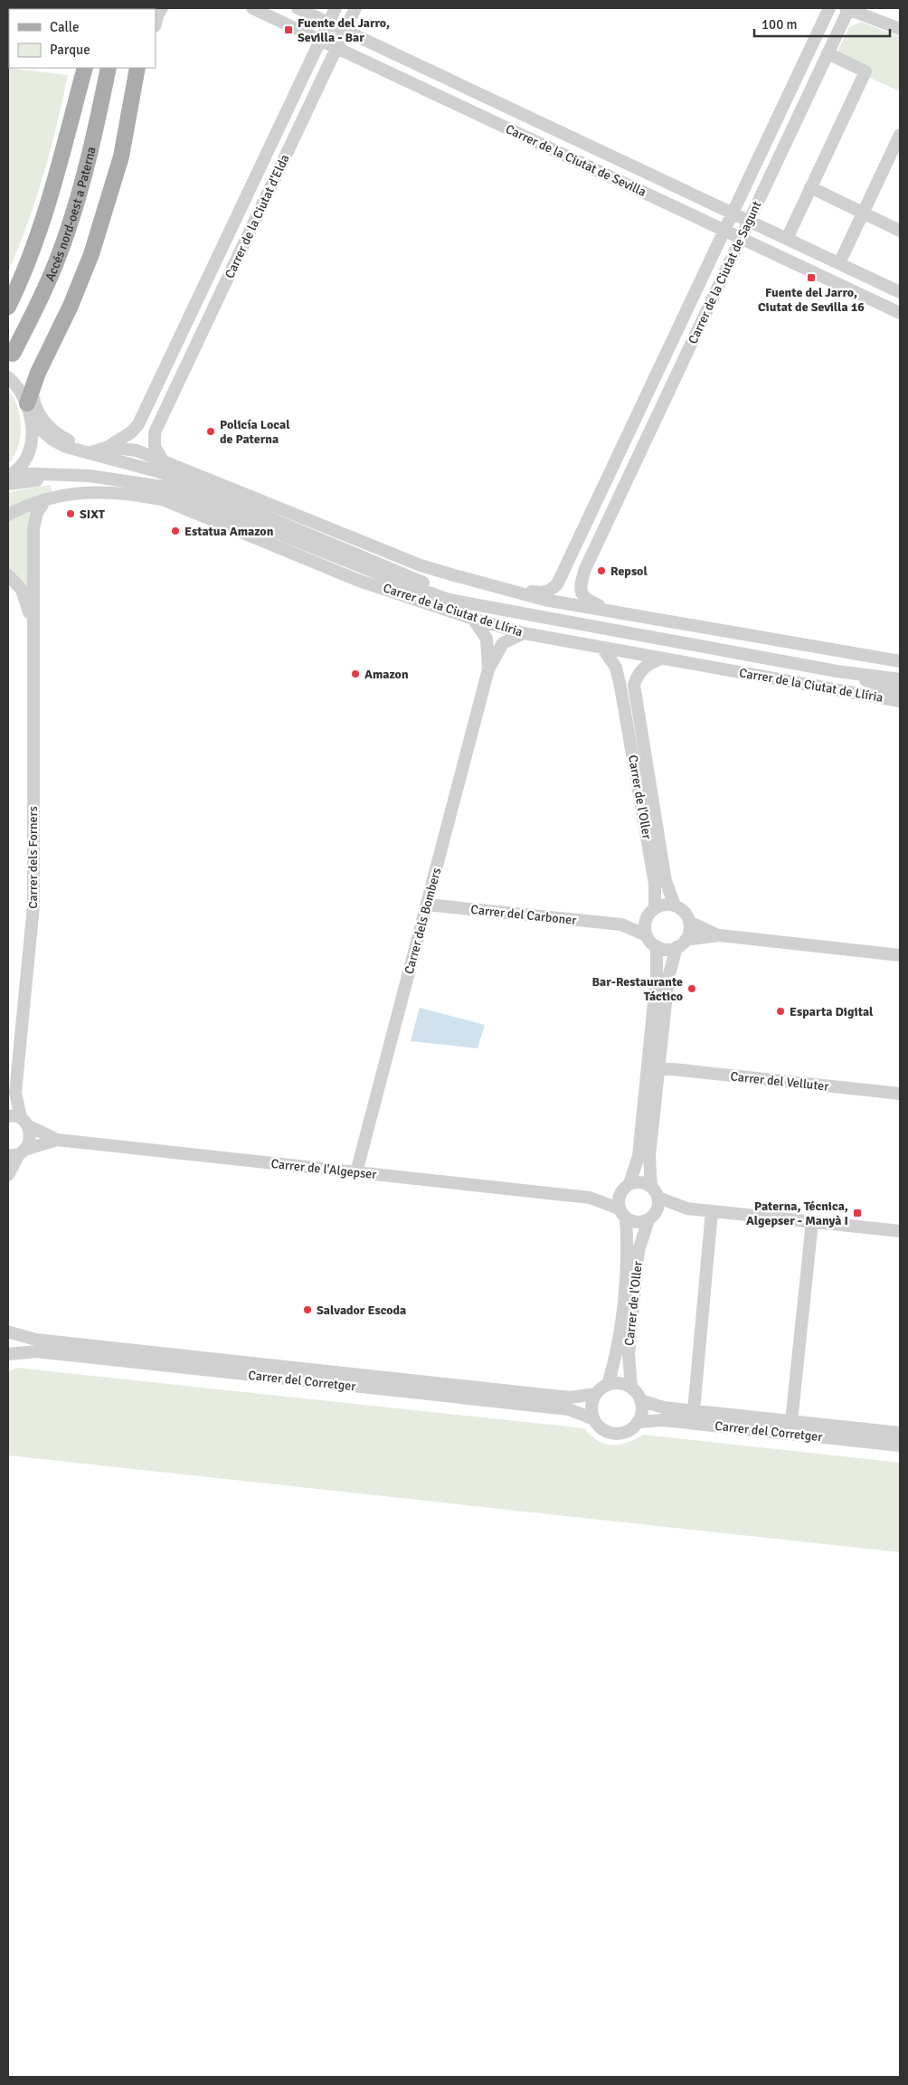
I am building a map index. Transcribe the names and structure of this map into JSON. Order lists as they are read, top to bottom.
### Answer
{
  "streets": {
    "main road": ["Accés nord-oest a Paterna"],
    "street": [
      "Carrer de la Ciutat de Sevilla",
      "Carrer de la Ciutat d'Elda",
      "Carrer de la Ciutat de Sagunt",
      "Carrer de la Ciutat de Llíria",
      "Carrer de l'Oller",
      "Carrer dels Forners",
      "Carrer del Carboner",
      "Carrer dels Bombers",
      "Carrer del Velluter",
      "Carrer de l'Algepser",
      "Carrer del Corretger"
    ]
  },
  "crossings": [
    ["Carrer de la Ciutat de Sevilla", "Carrer de la Ciutat d'Elda"],
    ["Carrer de la Ciutat de Sevilla", "Carrer de la Ciutat de Sagunt"],
    ["Carrer de la Ciutat d'Elda", "Carrer de la Ciutat de Llíria"],
    ["Carrer de la Ciutat de Sagunt", "Carrer de la Ciutat de Llíria"],
    ["Carrer de la Ciutat de Llíria", "Carrer de l'Oller"],
    ["Carrer de la Ciutat de Llíria", "Carrer dels Forners"],
    ["Carrer de la Ciutat de Llíria", "Carrer dels Bombers"],
    ["Carrer de l'Oller", "Carrer del Carboner"],
    ["Carrer de l'Oller", "Carrer del Corretger"],
    ["Carrer del Carboner", "Carrer dels Bombers"],
    ["Carrer dels Bombers", "Carrer de l'Algepser"]
  ],
  "places": {
    "transit": ["Fuente del Jarro, Sevilla - Bar", "Fuente del Jarro, Ciutat de Sevilla 16", "Paterna, Técnica, Algepser - Manyà I"],
    "other": [
      "Policía Local de Paterna",
      "SIXT",
      "Estatua Amazon",
      "Repsol",
      "Amazon",
      "Bar-Restaurante Táctico",
      "Esparta Digital",
      "Salvador Escoda"
    ]
  },
  "legend": ["Calle", "Parque"],
  "scale_bar": "100 m"
}
